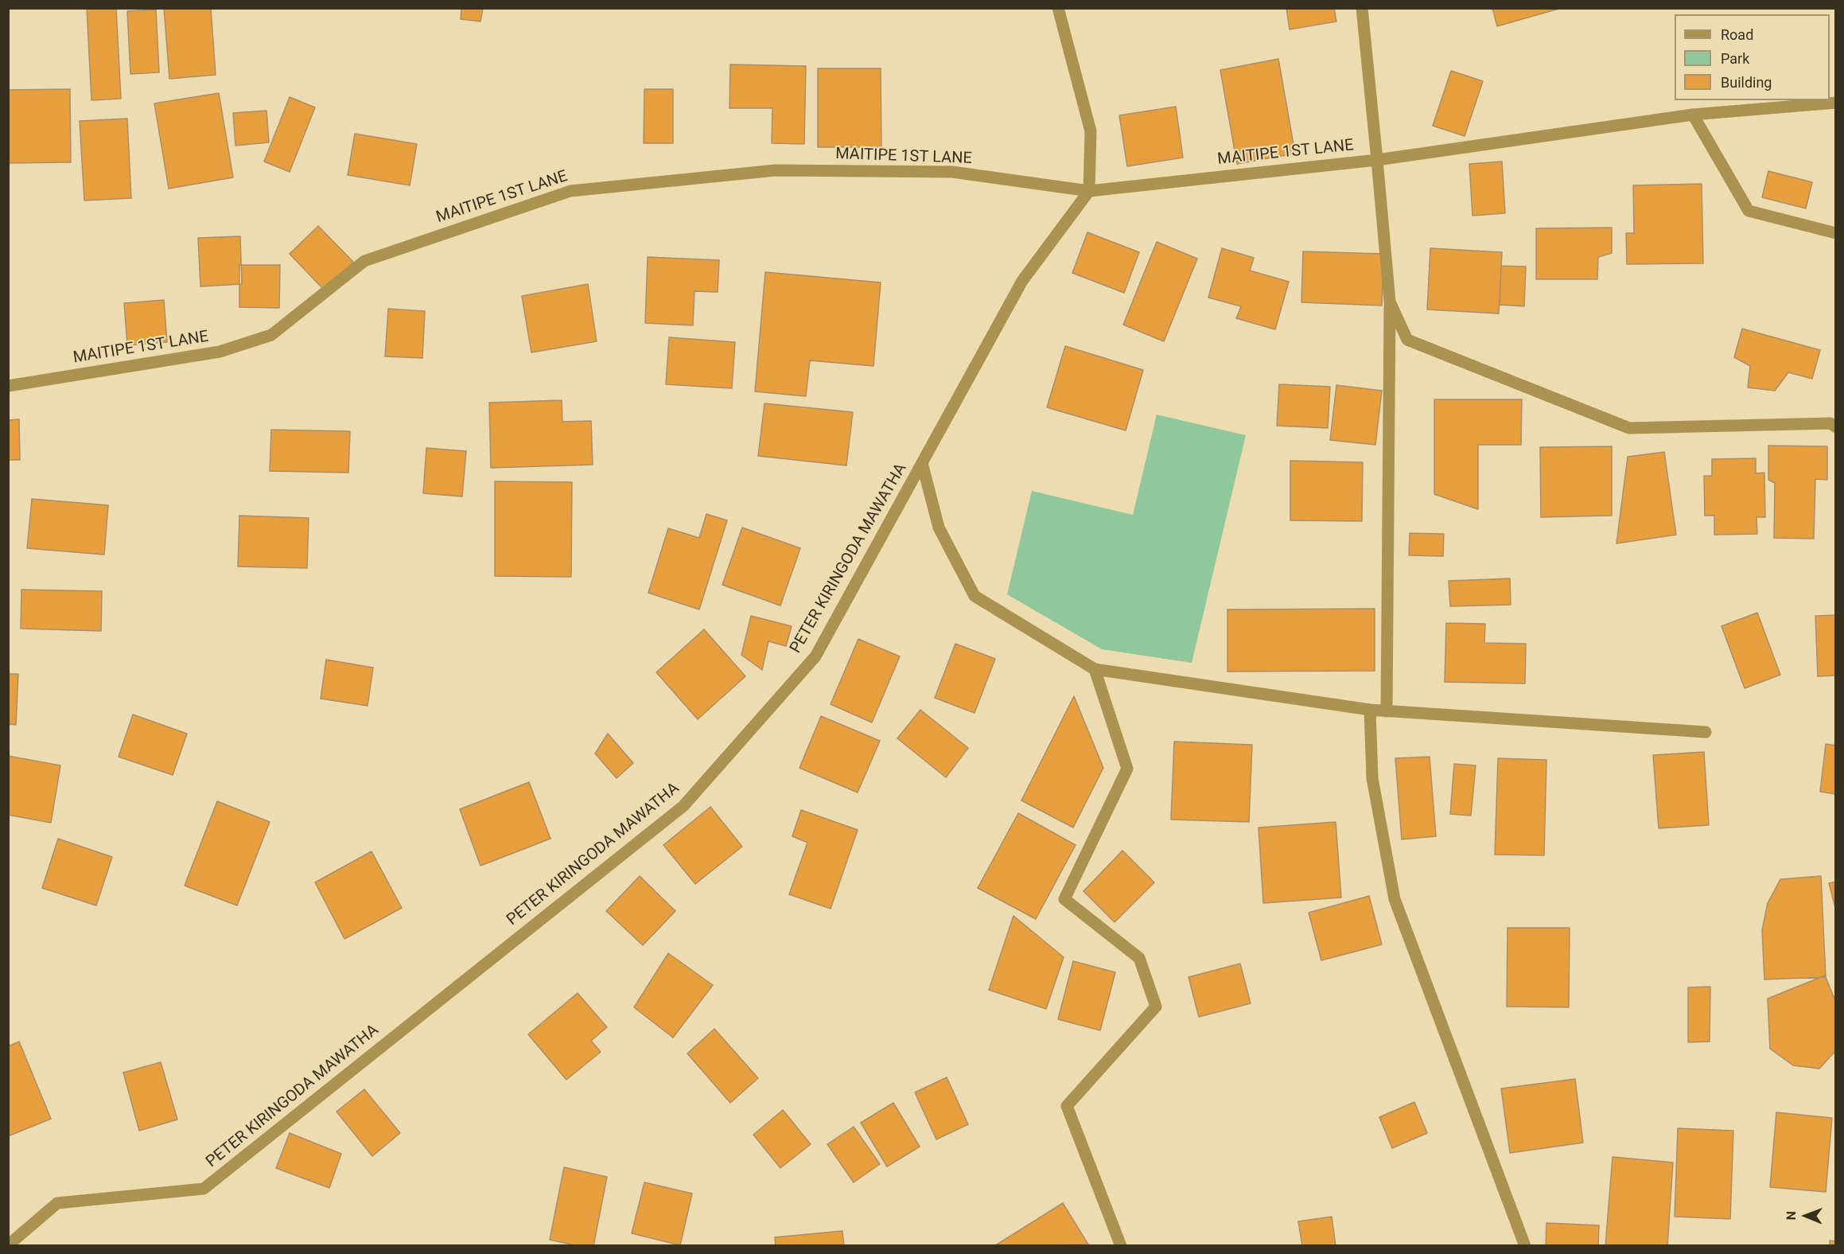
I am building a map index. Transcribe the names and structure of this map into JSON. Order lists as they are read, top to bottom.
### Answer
{
  "streets": {
    "street": ["MAITIPE 1ST LANE", "PETER KIRINGODA MAWATHA"]
  },
  "crossings": [
    ["MAITIPE 1ST LANE", "PETER KIRINGODA MAWATHA"]
  ],
  "legend": ["Road", "Park", "Building"],
  "north": "left"
}
